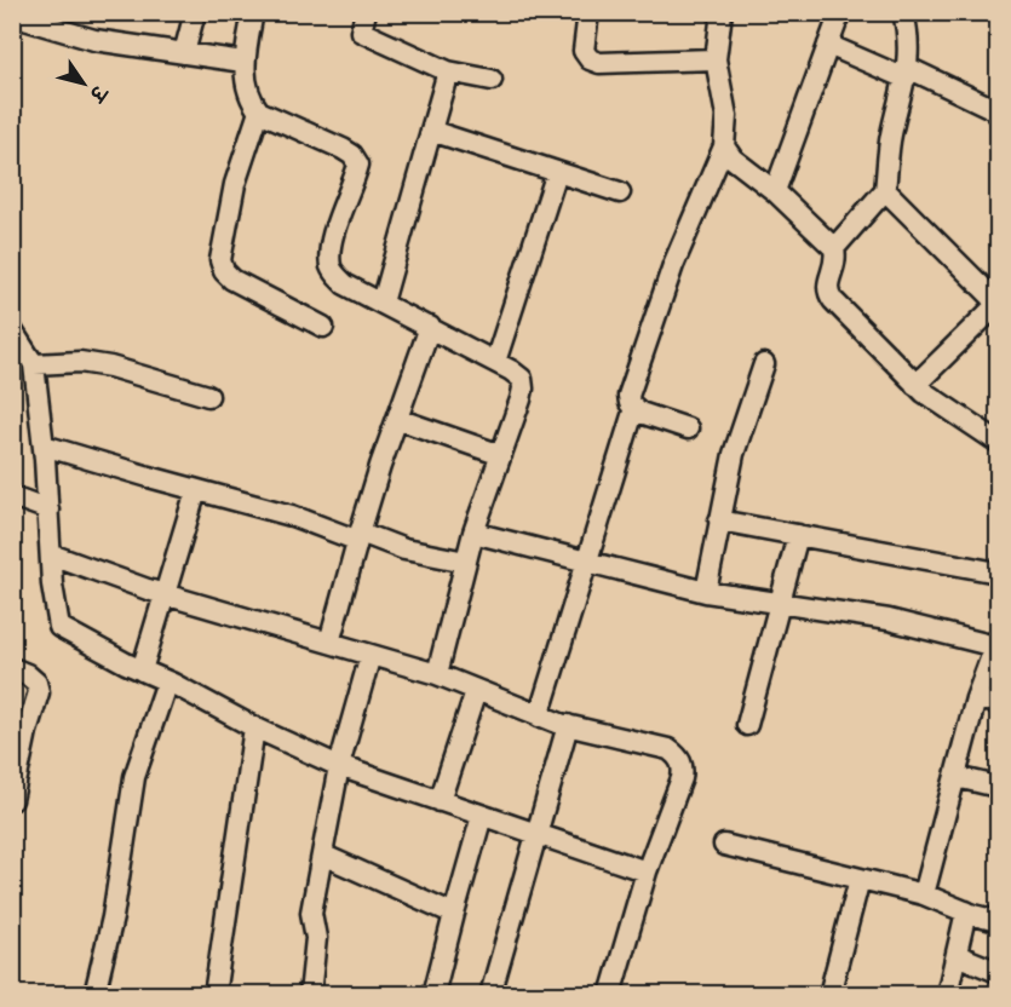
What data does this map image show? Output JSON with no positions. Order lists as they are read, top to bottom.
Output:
{
  "north": "bottom right"
}
